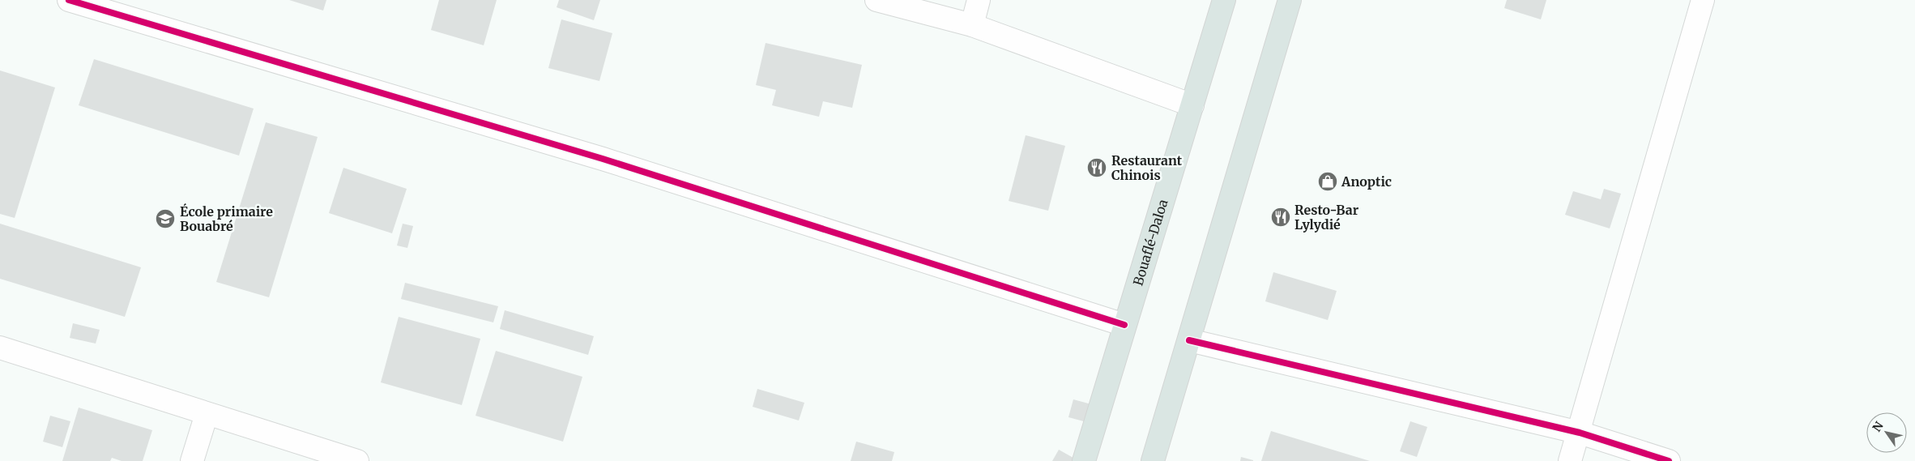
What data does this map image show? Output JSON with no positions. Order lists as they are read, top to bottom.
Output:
{
  "streets": {
    "highway": ["Bouaflé-Daloa"]
  },
  "places": {
    "restaurant": ["Restaurant Chinois", "Resto-Bar Lylydié"],
    "shop": ["Anoptic"],
    "school or university": ["École primaire Bouabré"]
  },
  "north": "top left"
}
